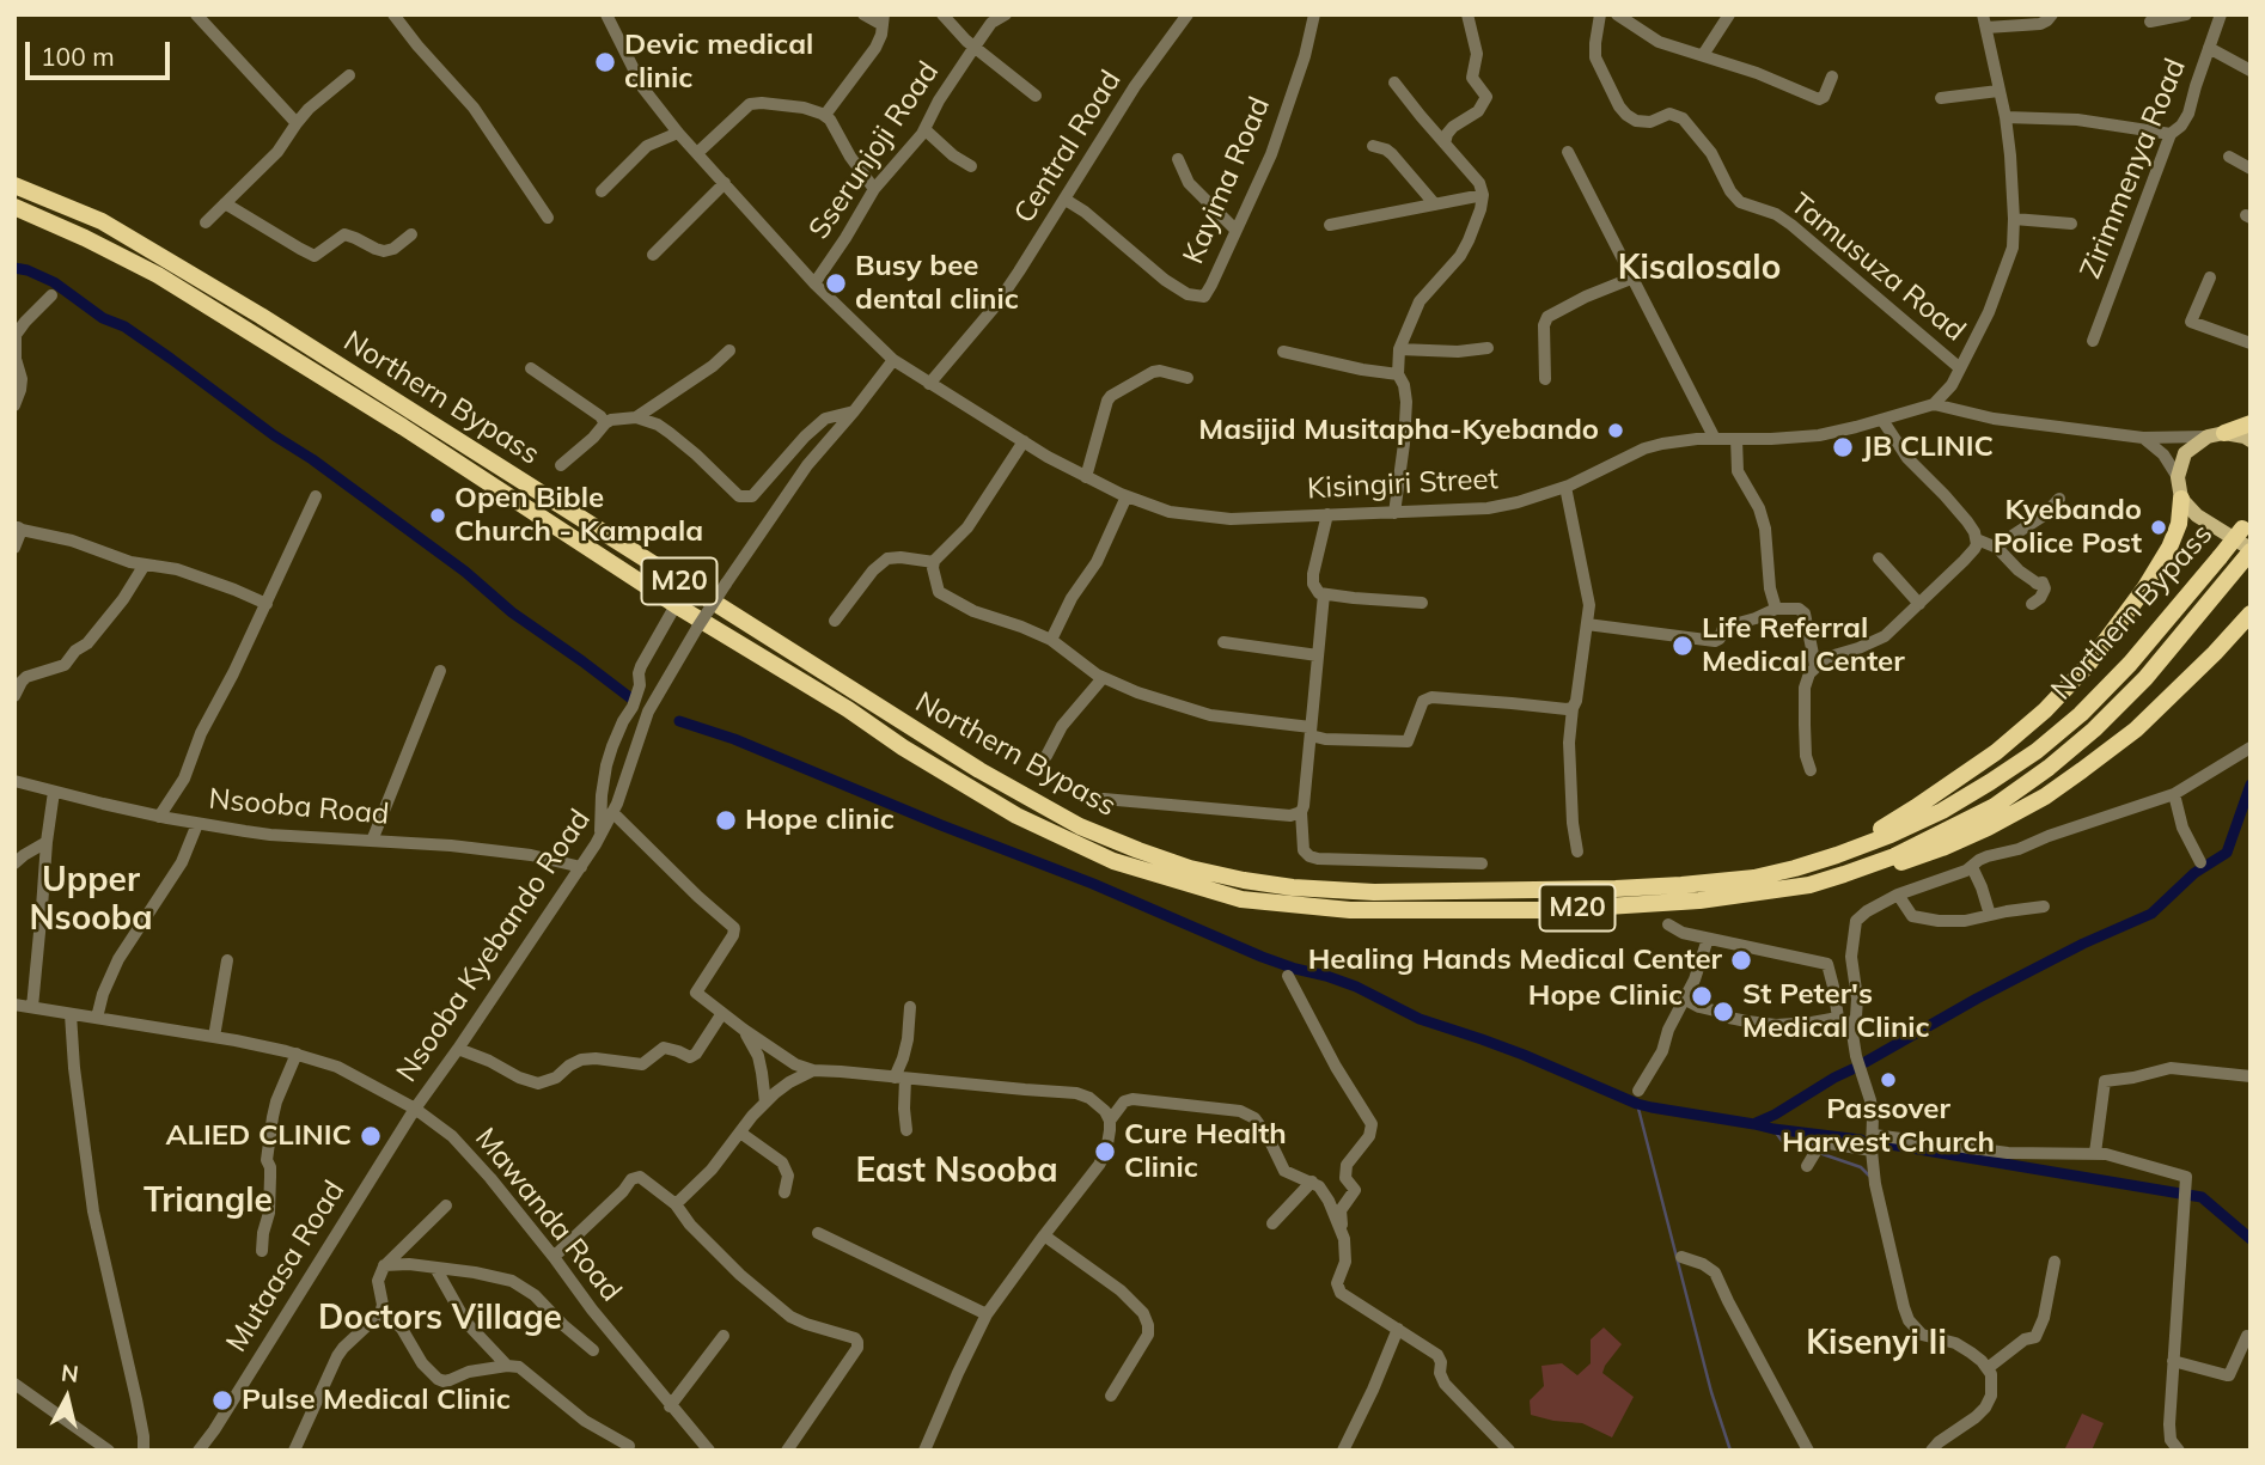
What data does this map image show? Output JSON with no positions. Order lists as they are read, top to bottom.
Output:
{
  "streets": {
    "highway": ["Northern Bypass", "M20"],
    "street": [
      "Central Road",
      "Sserunjoji Road",
      "Zirimmenya Road",
      "Kayima Road",
      "Tamusuza Road",
      "Kisingiri Street",
      "Nsooba Road",
      "Nsooba Kyebando Road",
      "Mawanda Road",
      "Mutaasa Road"
    ]
  },
  "crossings": [
    ["Central Road", "Kayima Road"],
    ["Central Road", "Kisingiri Street"],
    ["Sserunjoji Road", "Kisingiri Street"],
    ["Nsooba Road", "Nsooba Kyebando Road"],
    ["Nsooba Kyebando Road", "Mawanda Road"],
    ["Nsooba Kyebando Road", "Mutaasa Road"],
    ["Mawanda Road", "Mutaasa Road"]
  ],
  "districts": [
    "Kisalosalo",
    "Upper Nsooba",
    "East Nsooba",
    "Triangle",
    "Doctors Village",
    "Kisenyi Ii"
  ],
  "places": [
    "Devic medical clinic",
    "Busy bee dental clinic",
    "Masijid Musitapha-Kyebando",
    "JB CLINIC",
    "Open Bible Church - Kampala",
    "Kyebando Police Post",
    "Life Referral Medical Center",
    "Hope clinic",
    "Healing Hands Medical Center",
    "Hope Clinic",
    "St Peter's Medical Clinic",
    "Passover Harvest Church",
    "ALIED CLINIC",
    "Cure Health Clinic",
    "Pulse Medical Clinic"
  ],
  "scale_bar": "100 m",
  "north": "top"
}
